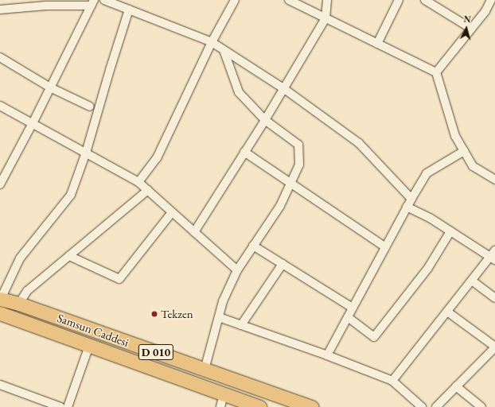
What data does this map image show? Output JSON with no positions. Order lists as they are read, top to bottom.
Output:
{
  "streets": {
    "highway": ["Samsun Caddesi", "D 010"]
  },
  "places": ["Tekzen"],
  "north": "top"
}
